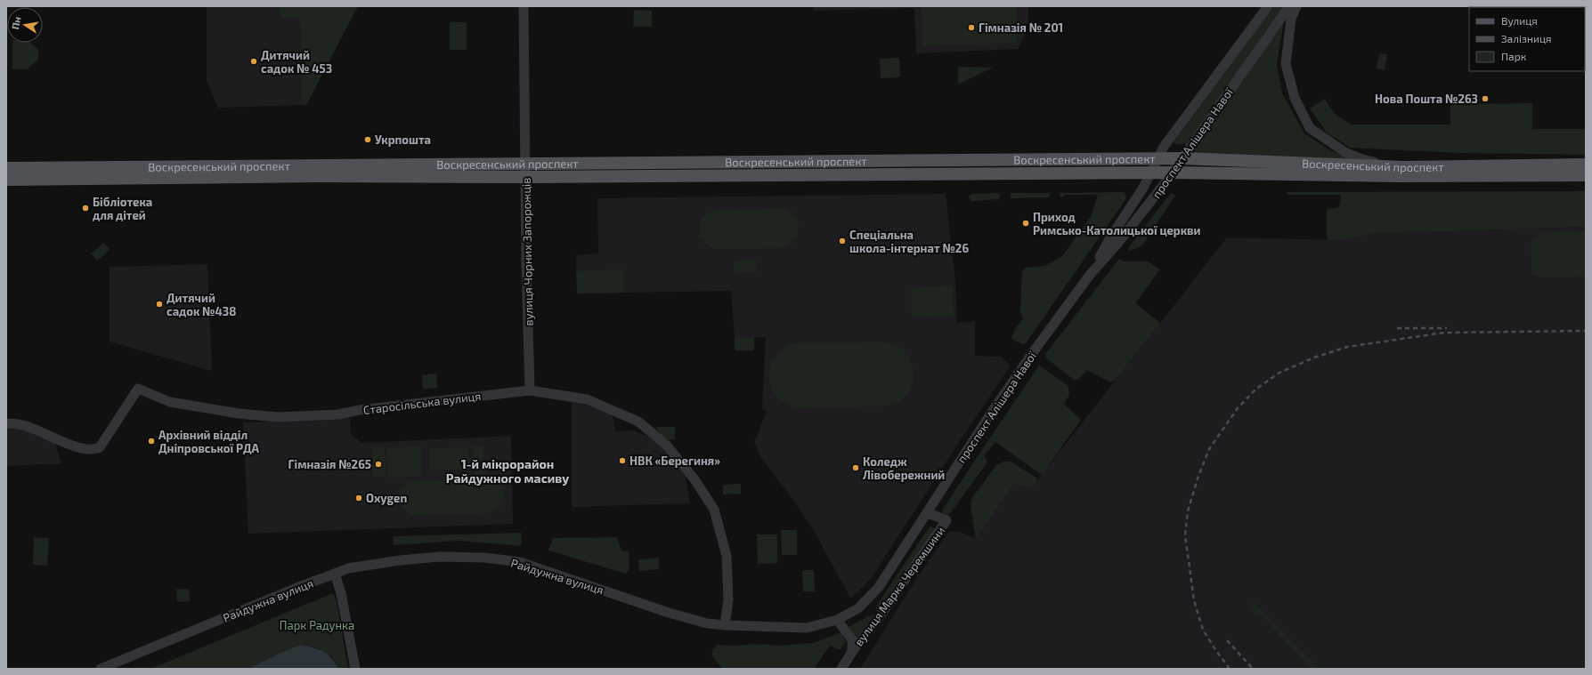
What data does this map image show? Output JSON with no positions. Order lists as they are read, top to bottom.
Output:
{
  "streets": {
    "main road": ["Воскресенський проспект"],
    "street": [
      "проспект Алішера Навої",
      "вулиця Чорних Запорожців",
      "Старосільська вулиця",
      "Райдужна вулиця",
      "вулиця Марка Черемшини"
    ]
  },
  "crossings": [
    ["проспект Алішера Навої", "Воскресенський проспект"],
    ["проспект Алішера Навої", "Райдужна вулиця"],
    ["проспект Алішера Навої", "вулиця Марка Черемшини"],
    ["Воскресенський проспект", "вулиця Чорних Запорожців"],
    ["вулиця Чорних Запорожців", "Старосільська вулиця"],
    ["Старосільська вулиця", "Райдужна вулиця"],
    ["Райдужна вулиця", "вулиця Марка Черемшини"]
  ],
  "districts": ["1-й мікрорайон Райдужного масиву"],
  "parks": ["Парк Радунка"],
  "places": [
    "Гімназія № 201",
    "Дитячий садок № 453",
    "Нова Пошта №263",
    "Укрпошта",
    "Бібліотека для дітей",
    "Приход Римсько-Католицької церкви",
    "Спеціальна школа-інтернат №26",
    "Дитячий садок №438",
    "Архівний відділ Дніпровської РДА",
    "НВК «Берегиня»",
    "Гімназія №265",
    "Коледж Лівобережний",
    "Oxygen"
  ],
  "legend": ["Вулиця", "Залізниця", "Парк"],
  "north": "left"
}
